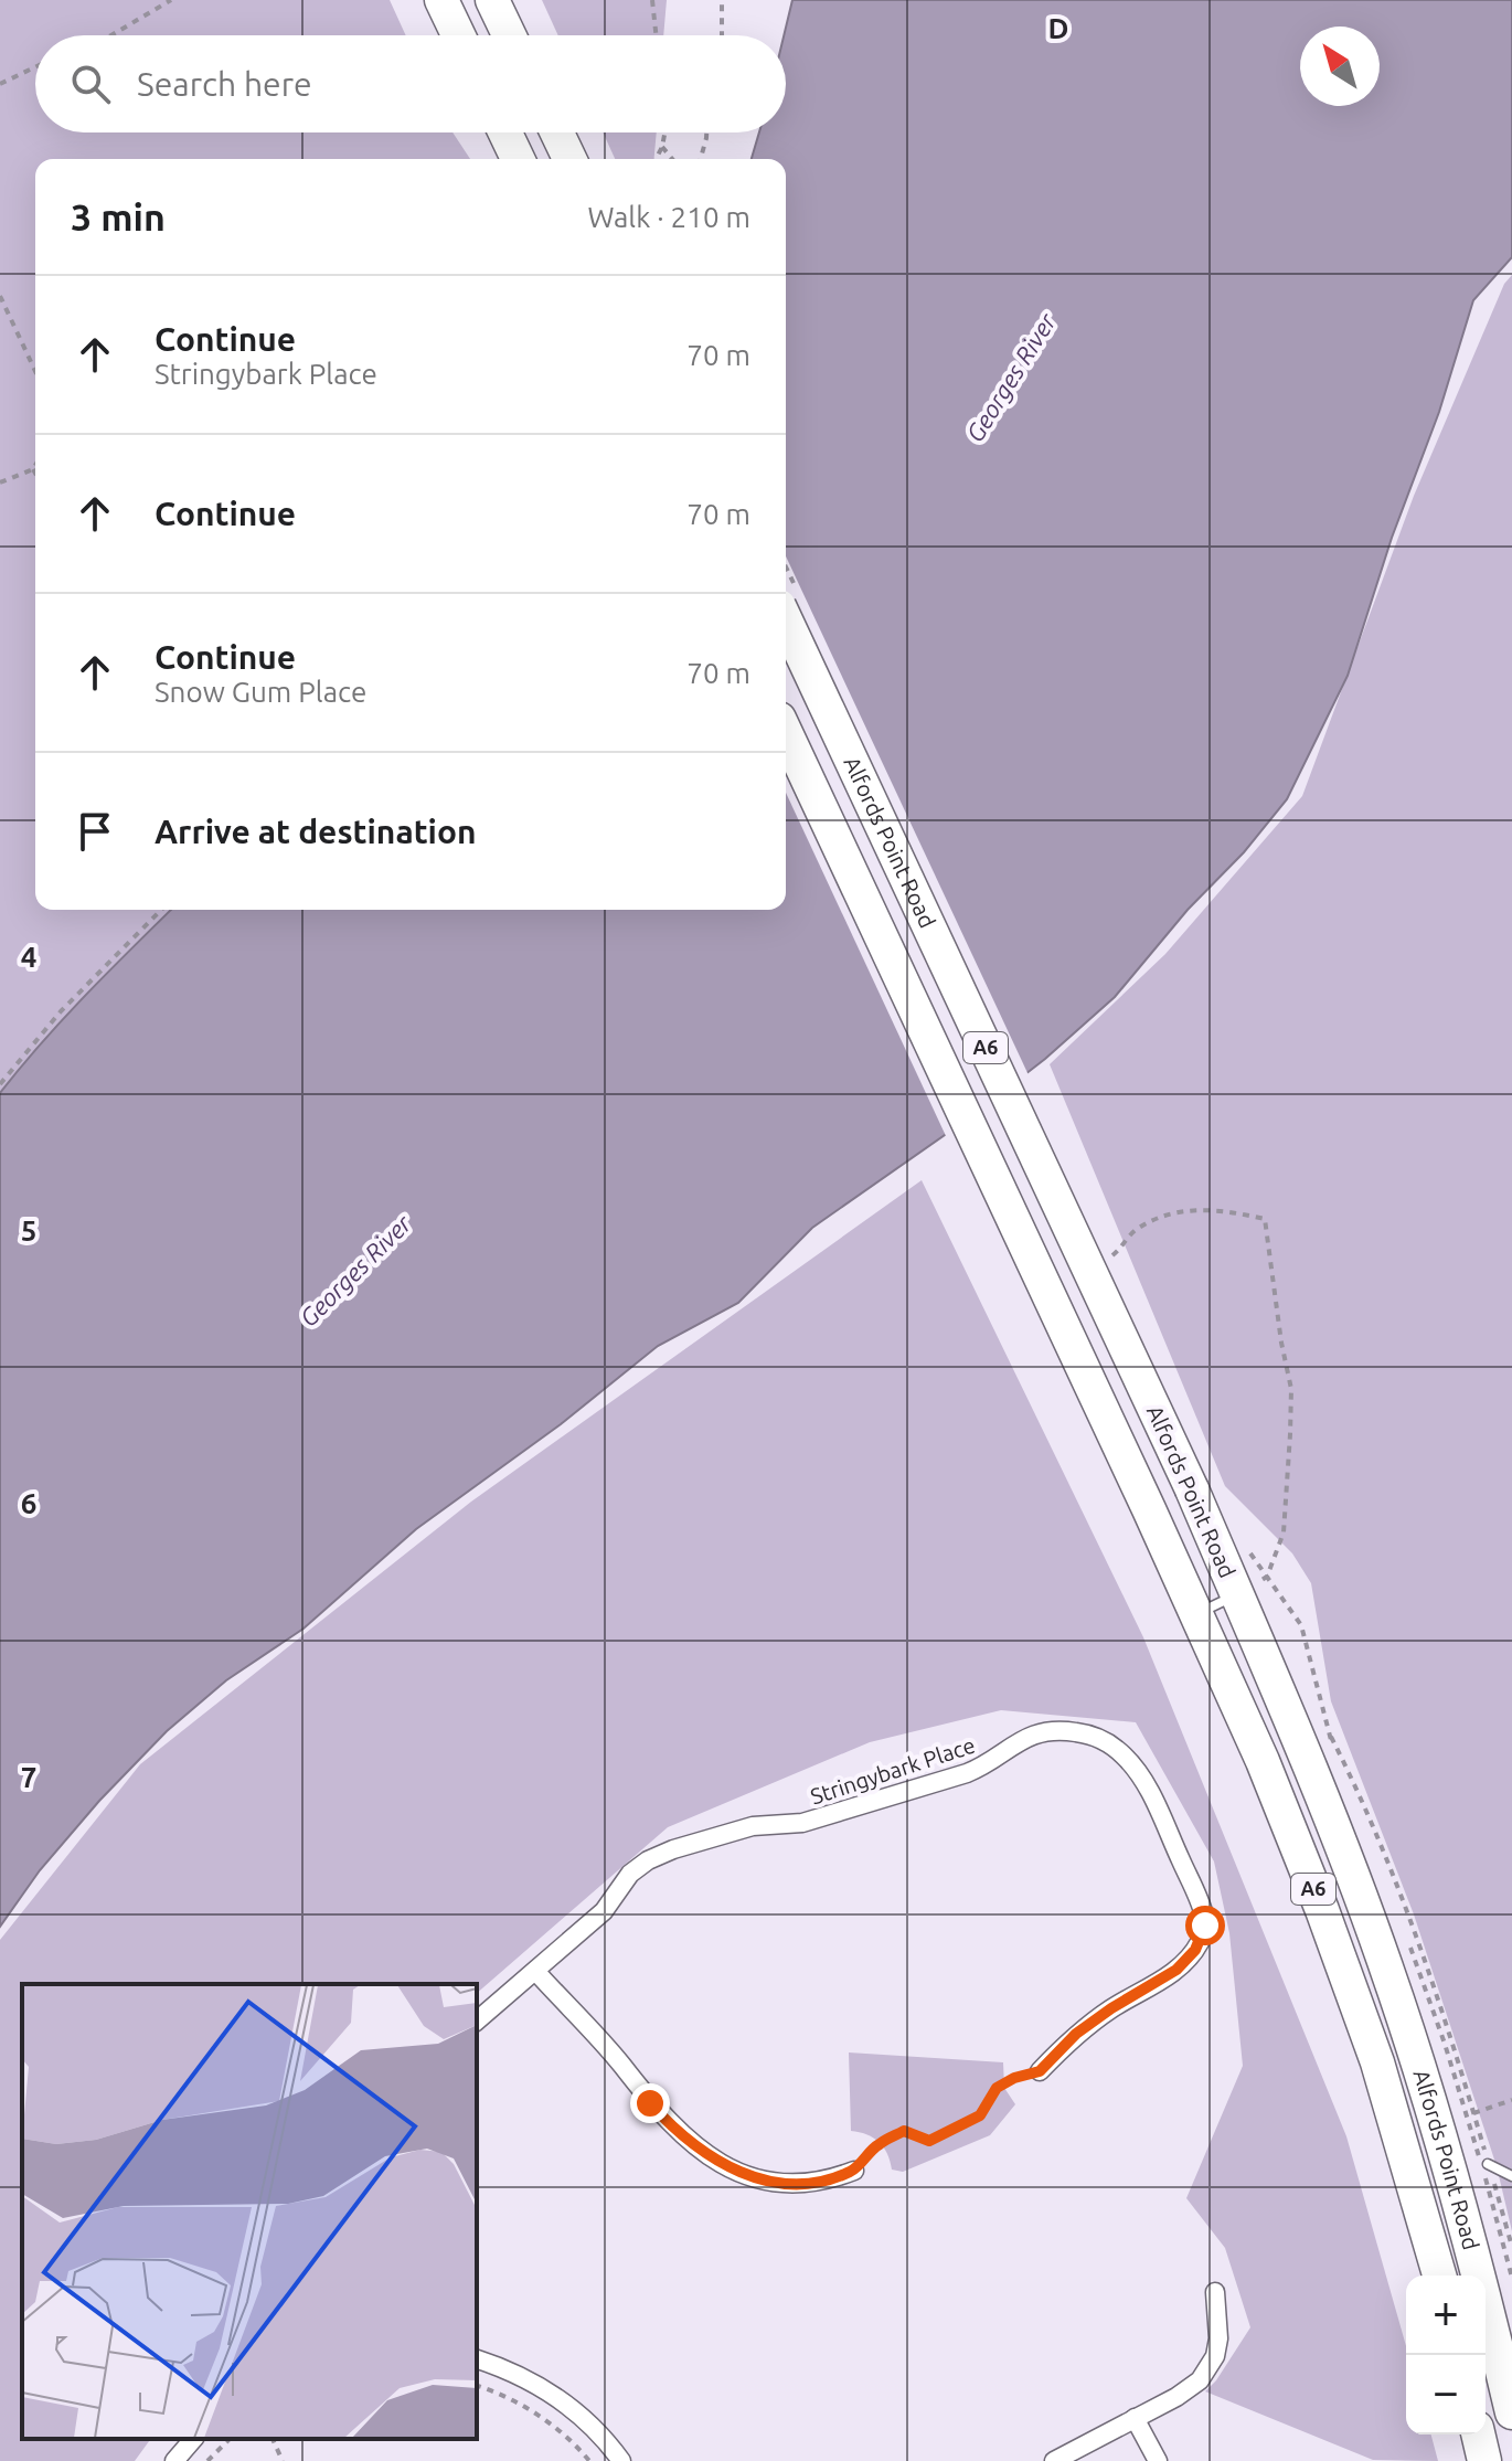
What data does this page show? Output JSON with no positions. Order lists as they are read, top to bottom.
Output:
{
  "streets": {
    "highway": ["Alfords Point Road", "A6"],
    "street": ["Stringybark Place"]
  },
  "water": ["Georges River"],
  "north": "top left",
  "page": {
    "search": "Search here",
    "heading": ["3 min", "Walk · 210 m"],
    "list": [
      ["Continue", "Stringybark Place", "70 m"],
      ["Continue", "70 m"],
      ["Continue", "Snow Gum Place", "70 m"],
      "Arrive at destination"
    ],
    "map_buttons": ["+", "−"]
  },
  "grid": {
    "columns": ["D"],
    "rows": [
      "4",
      "5",
      "6",
      "7"
    ]
  }
}
